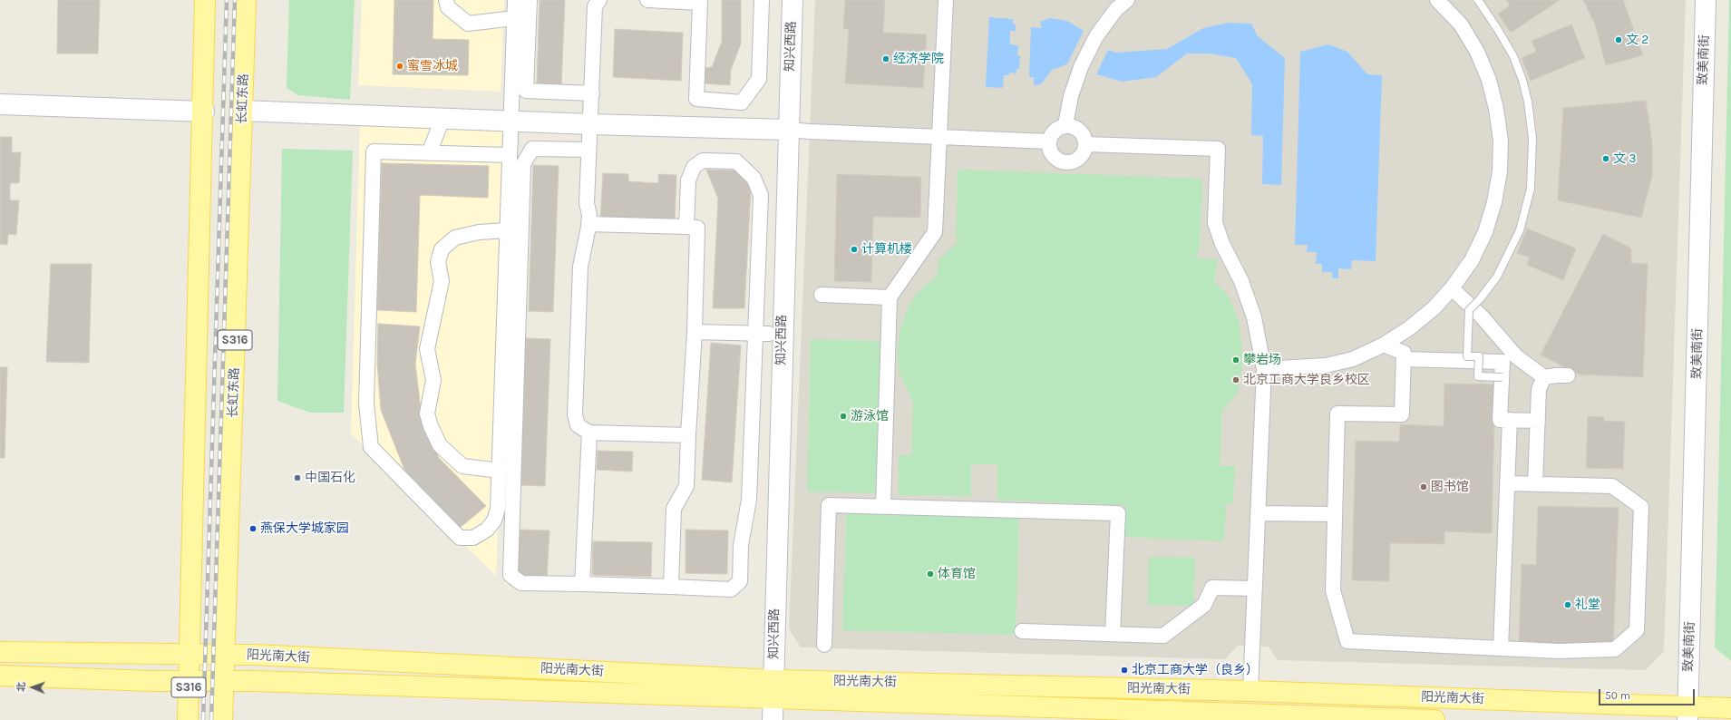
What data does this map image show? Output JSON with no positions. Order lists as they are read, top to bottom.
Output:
{
  "streets": {
    "main road": ["长虹东路", "S316", "阳光南大街"],
    "street": ["知兴西路", "致美南街"]
  },
  "crossings": [
    ["知兴西路", "阳光南大街"],
    ["致美南街", "阳光南大街"],
    ["长虹东路", "阳光南大街"],
    ["S316", "阳光南大街"]
  ],
  "places": [
    "文 2",
    "经济学院",
    "蜜雪冰城",
    "文 3",
    "计算机楼",
    "攀岩场",
    "北京工商大学良乡校区",
    "游泳馆",
    "中国石化",
    "图书馆",
    "燕保大学城家园",
    "体育馆",
    "礼堂",
    "北京工商大学（良乡）"
  ],
  "scale_bar": "50 m",
  "north": "left"
}
